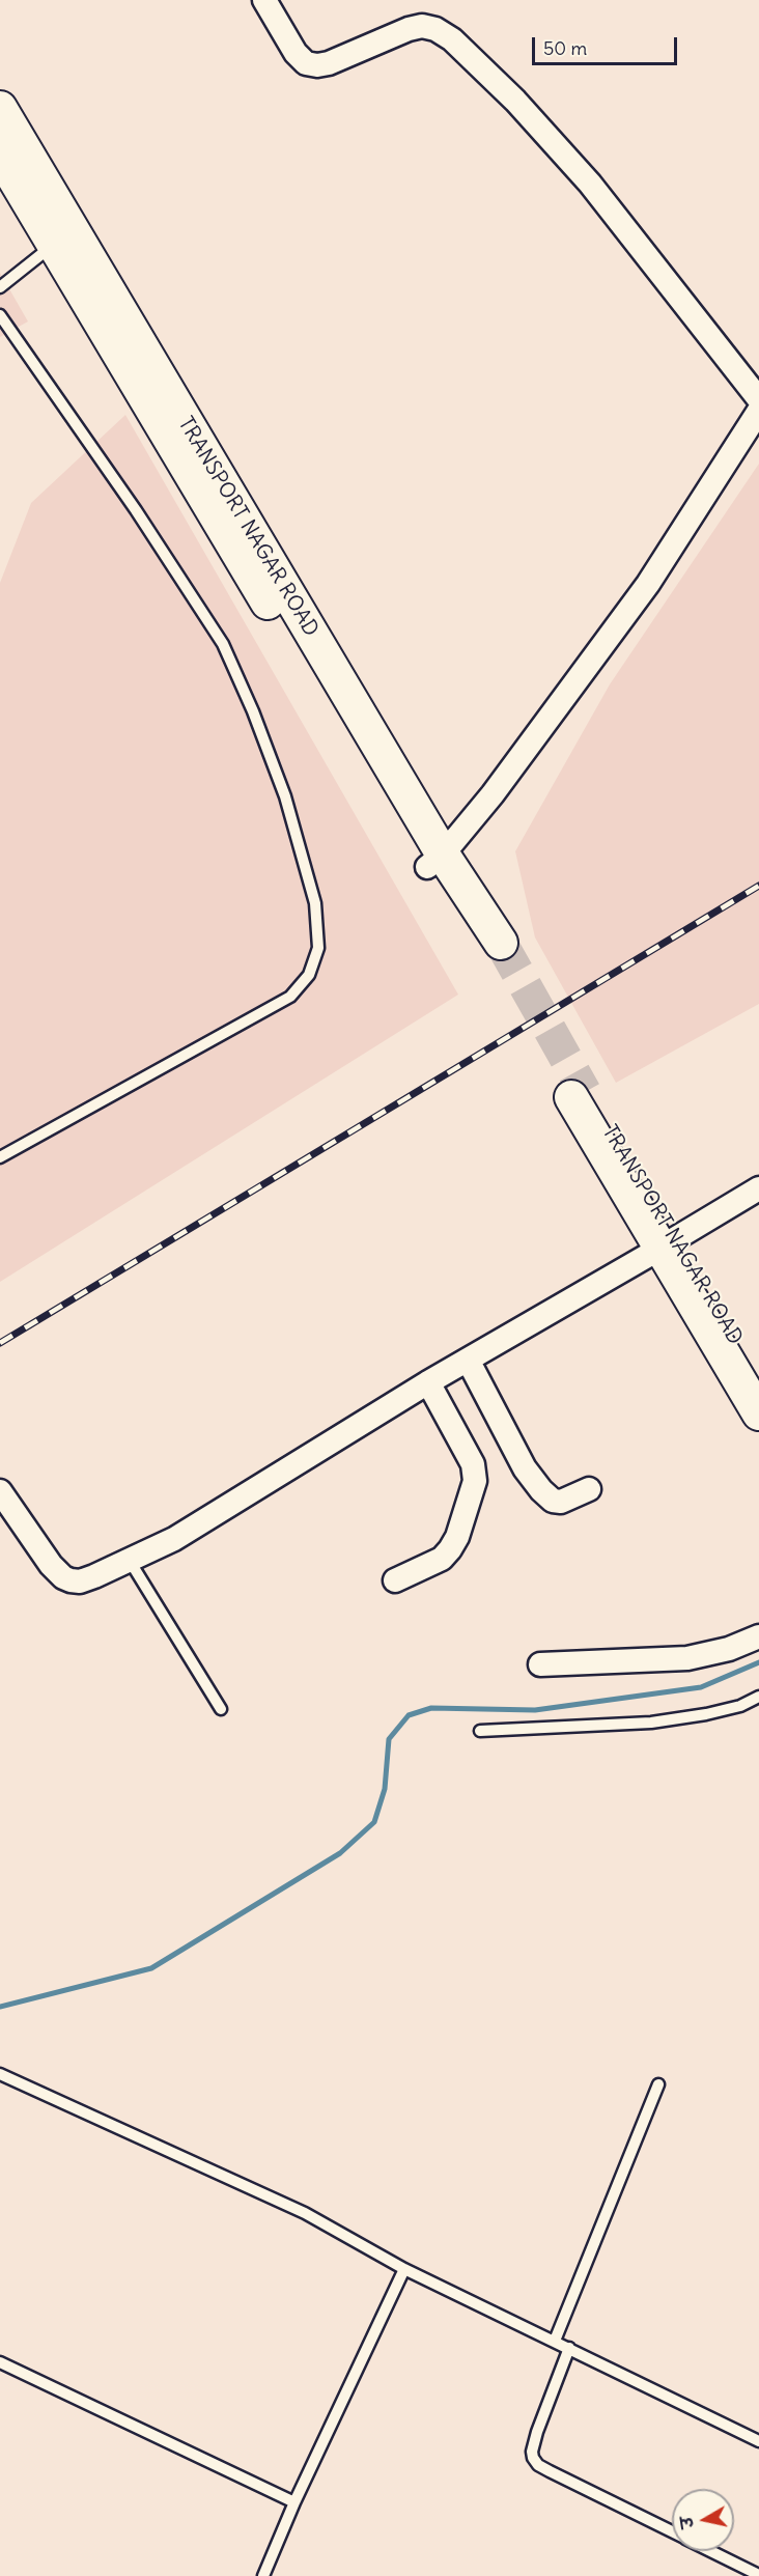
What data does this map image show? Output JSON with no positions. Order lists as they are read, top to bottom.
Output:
{
  "streets": {
    "main road": ["TRANSPORT NAGAR ROAD"]
  },
  "scale_bar": "50 m",
  "north": "left"
}
